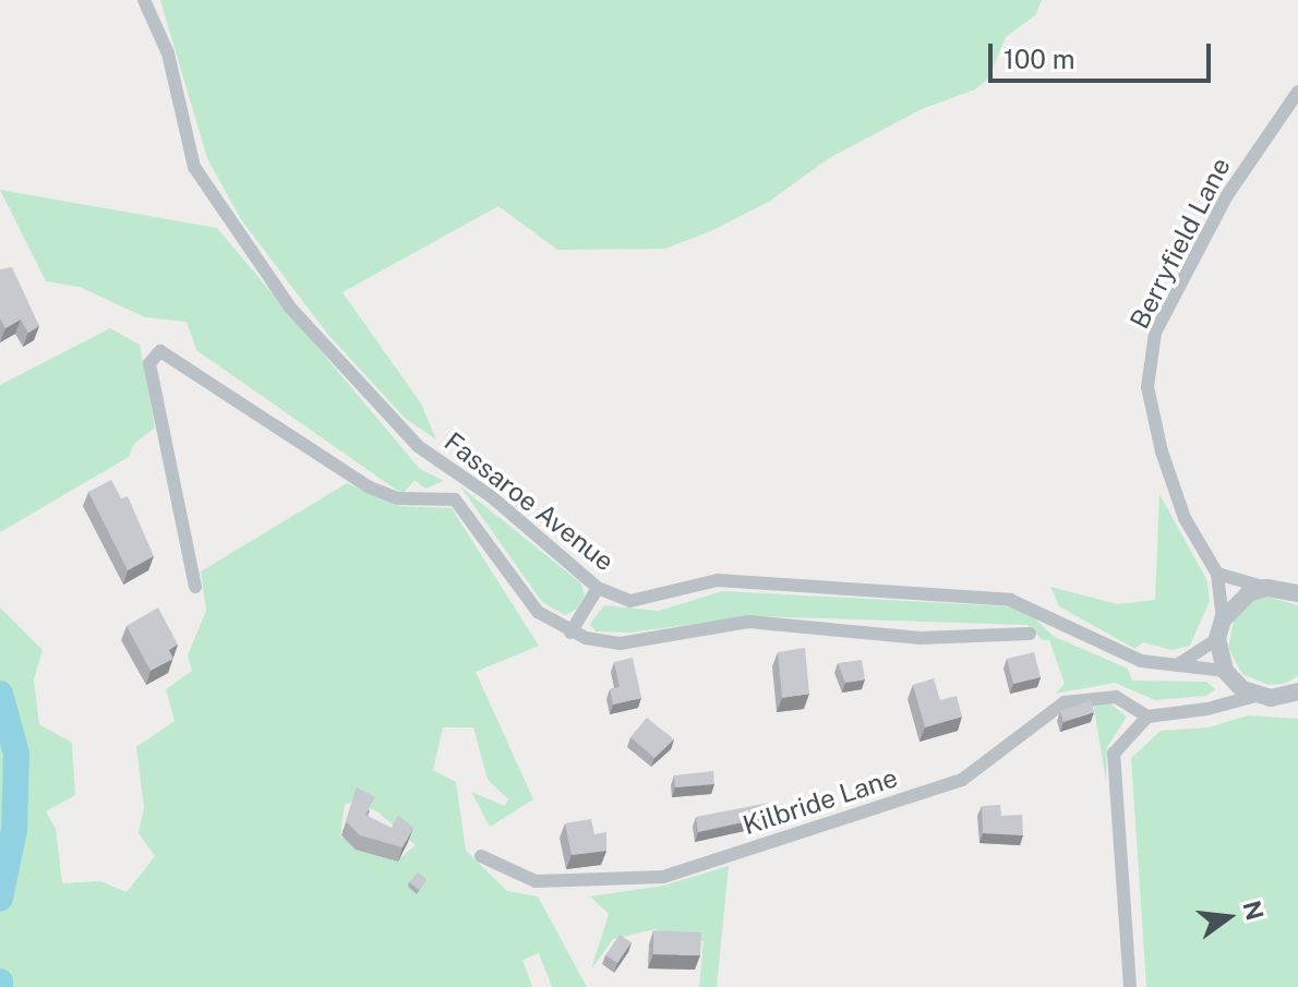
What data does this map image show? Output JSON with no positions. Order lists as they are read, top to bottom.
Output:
{
  "streets": {
    "street": ["Berryfield Lane", "Fassaroe Avenue", "Kilbride Lane"]
  },
  "scale_bar": "100 m",
  "north": "right"
}
